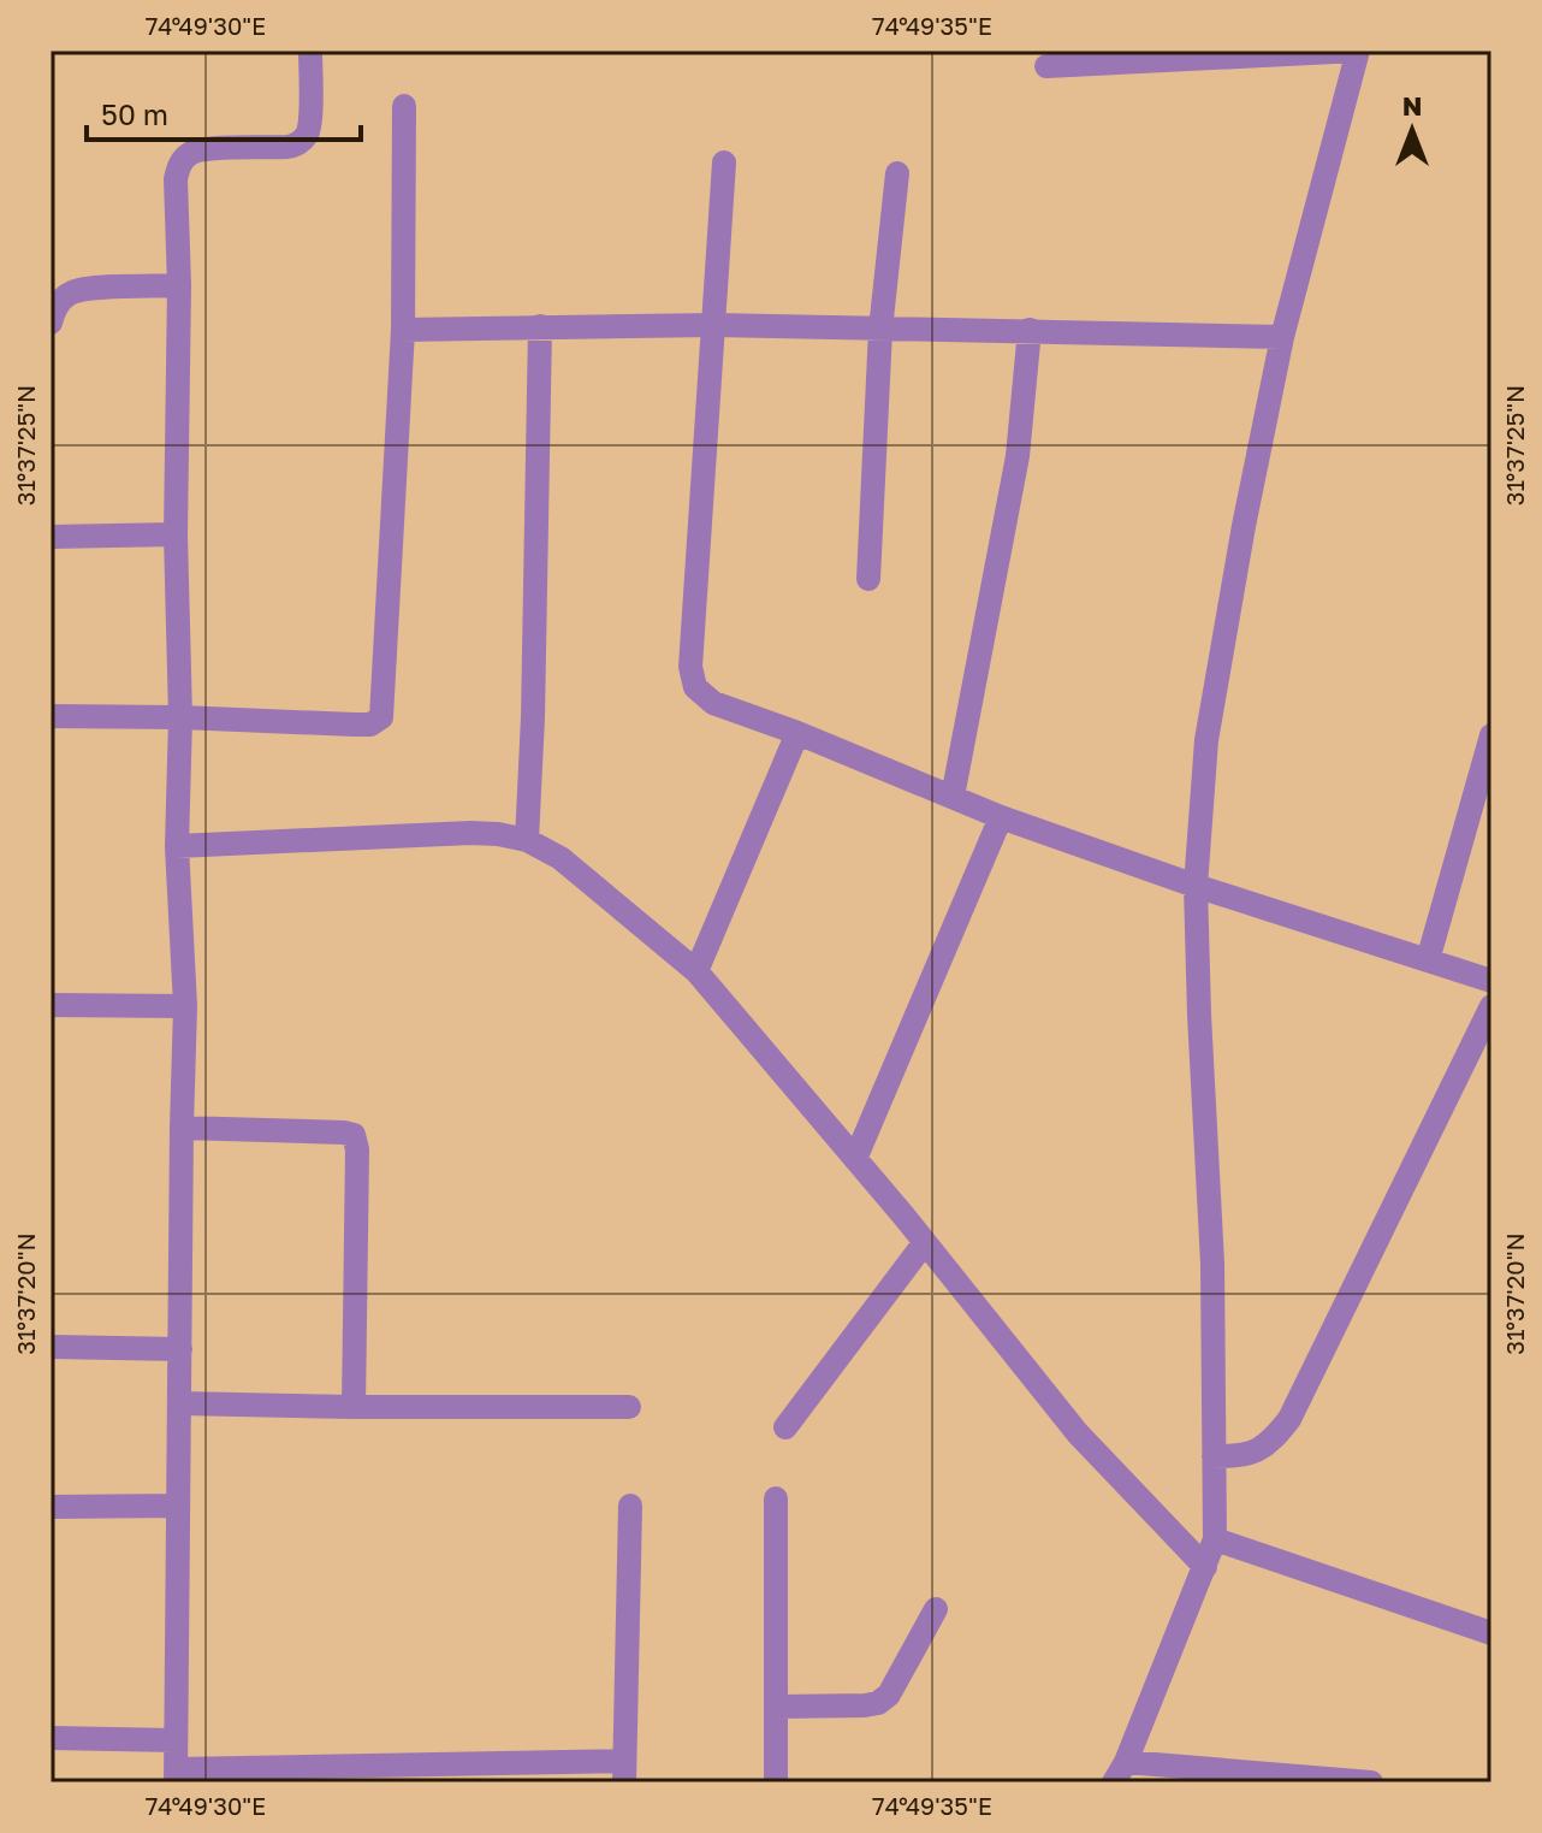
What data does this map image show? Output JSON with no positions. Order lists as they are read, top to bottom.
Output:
{
  "scale_bar": "50 m",
  "north": "top",
  "coordinates": [
    "74°49'30\"E",
    "74°49'35\"E",
    "31°37'25\"N",
    "31°37'20\"N"
  ]
}
